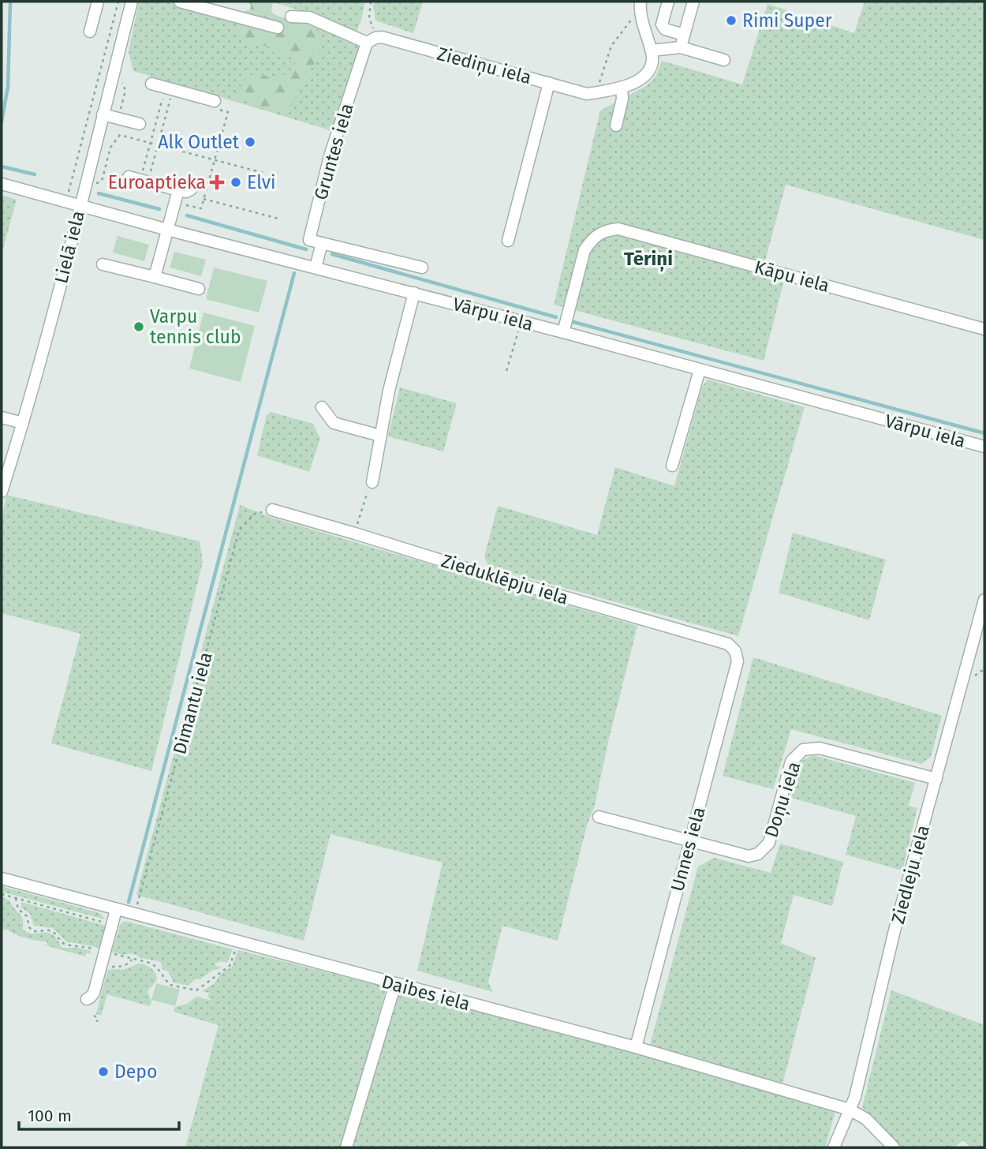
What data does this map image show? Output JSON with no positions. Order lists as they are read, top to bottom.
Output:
{
  "streets": {
    "street": [
      "Ziediņu iela",
      "Gruntes iela",
      "Lielā iela",
      "Kāpu iela",
      "Vārpu iela",
      "Zieduklēpju iela",
      "Doņu iela",
      "Unnes iela",
      "Ziedleju iela",
      "Daibes iela"
    ],
    "path": ["Dimantu iela"]
  },
  "crossings": [
    ["Ziediņu iela", "Gruntes iela"],
    ["Lielā iela", "Vārpu iela"],
    ["Kāpu iela", "Vārpu iela"],
    ["Zieduklēpju iela", "Dimantu iela"],
    ["Zieduklēpju iela", "Unnes iela"],
    ["Dimantu iela", "Daibes iela"],
    ["Doņu iela", "Unnes iela"],
    ["Doņu iela", "Ziedleju iela"],
    ["Unnes iela", "Daibes iela"],
    ["Ziedleju iela", "Daibes iela"]
  ],
  "districts": ["Tēriņi"],
  "places": {
    "other": [
      "Rimi Super",
      "Alk Outlet",
      "Elvi",
      "Varpu tennis club",
      "Depo"
    ],
    "health": ["Euroaptieka"]
  },
  "scale_bar": "100 m"
}
